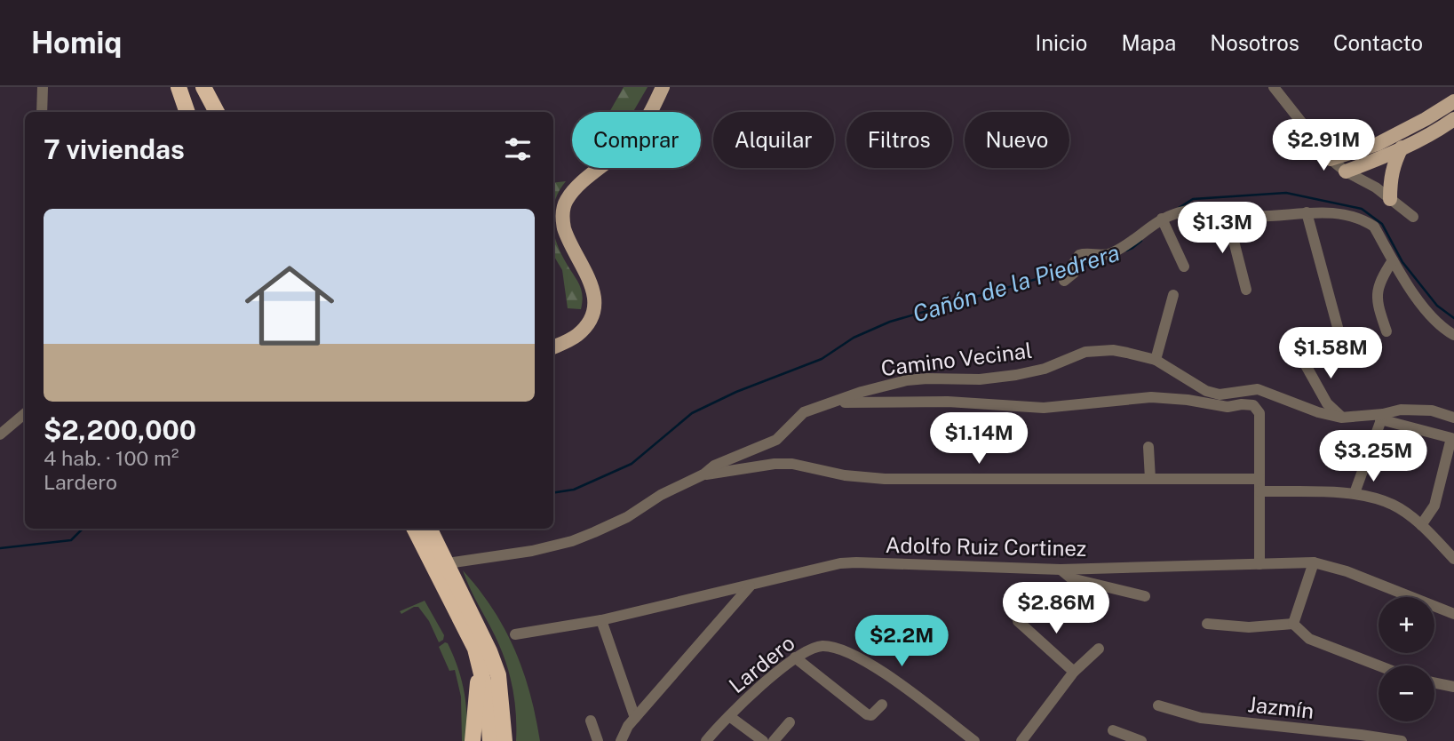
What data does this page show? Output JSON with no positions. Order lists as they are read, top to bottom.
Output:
{
  "streets": {
    "street": [
      "Camino Vecinal",
      "Adolfo Ruiz Cortinez",
      "Lardero",
      "Jazmín"
    ]
  },
  "water": ["Cañón de la Piedrera"],
  "page": {
    "header": "Homiq",
    "nav": [
      "Inicio",
      "Mapa",
      "Nosotros",
      "Contacto"
    ],
    "chip": [
      "Comprar",
      "Alquilar",
      "Filtros",
      "Nuevo"
    ],
    "heading": "7 viviendas",
    "price": [
      "$2.91M",
      "$1.3M",
      "$1.58M",
      "$1.14M",
      "$3.25M",
      "$2.86M",
      "$2.2M"
    ],
    "list": [
      {
        "name": "$2,200,000",
        "note": "4 hab. · 100 m² · Lardero"
      }
    ],
    "map_buttons": ["+", "−"]
  }
}
